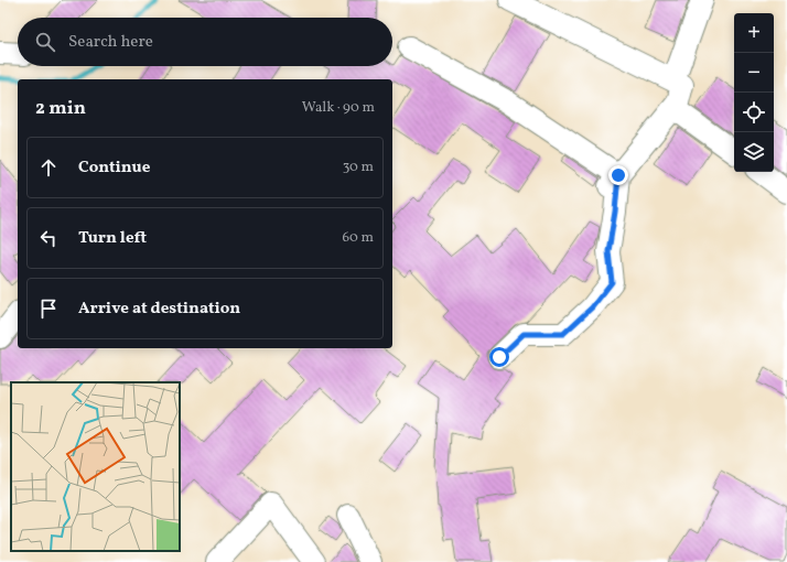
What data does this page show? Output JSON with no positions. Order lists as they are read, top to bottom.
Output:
{
  "page": {
    "map_buttons": ["+", "−"],
    "search": "Search here",
    "heading": ["2 min", "Walk · 90 m"],
    "list": [
      ["Continue", "30 m"],
      ["Turn left", "60 m"],
      "Arrive at destination"
    ]
  }
}
